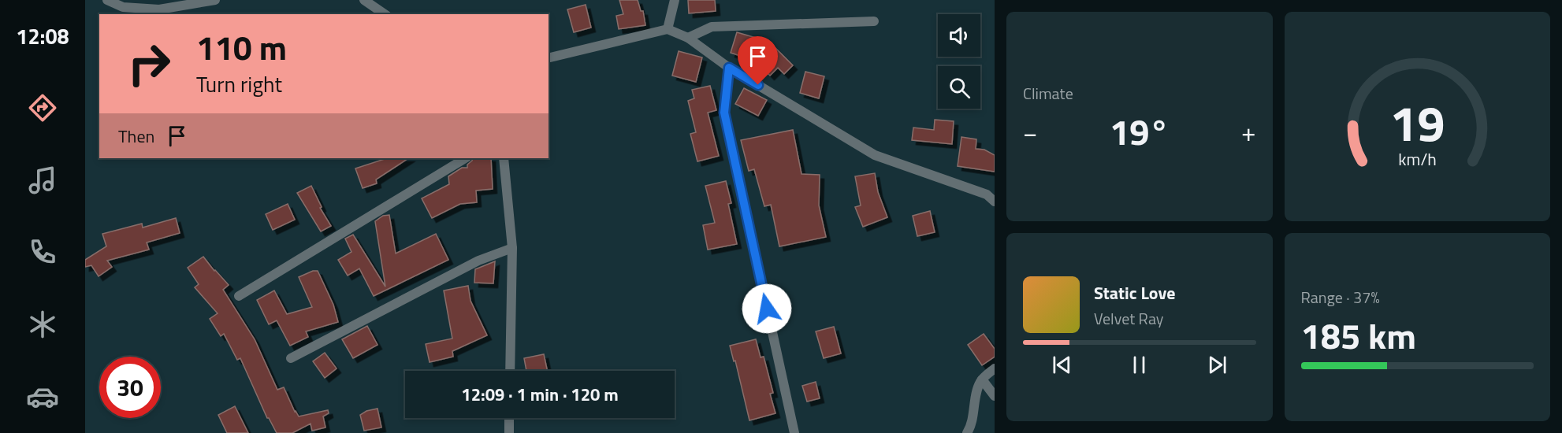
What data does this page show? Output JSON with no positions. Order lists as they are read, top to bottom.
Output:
{
  "page": {
    "tabs": "12:08",
    "tile": [
      "Climate",
      ["Range · 37%", "185 km"]
    ],
    "turn": ["110 m", "Turn right"],
    "heat": ["−", "19°", "+"],
    "then": "Then",
    "song": ["Static Love", "Velvet Ray"],
    "limit": "30",
    "trip": "12:09 · 1 min · 120 m",
    "gauge": ["19", "km/h"]
  }
}
